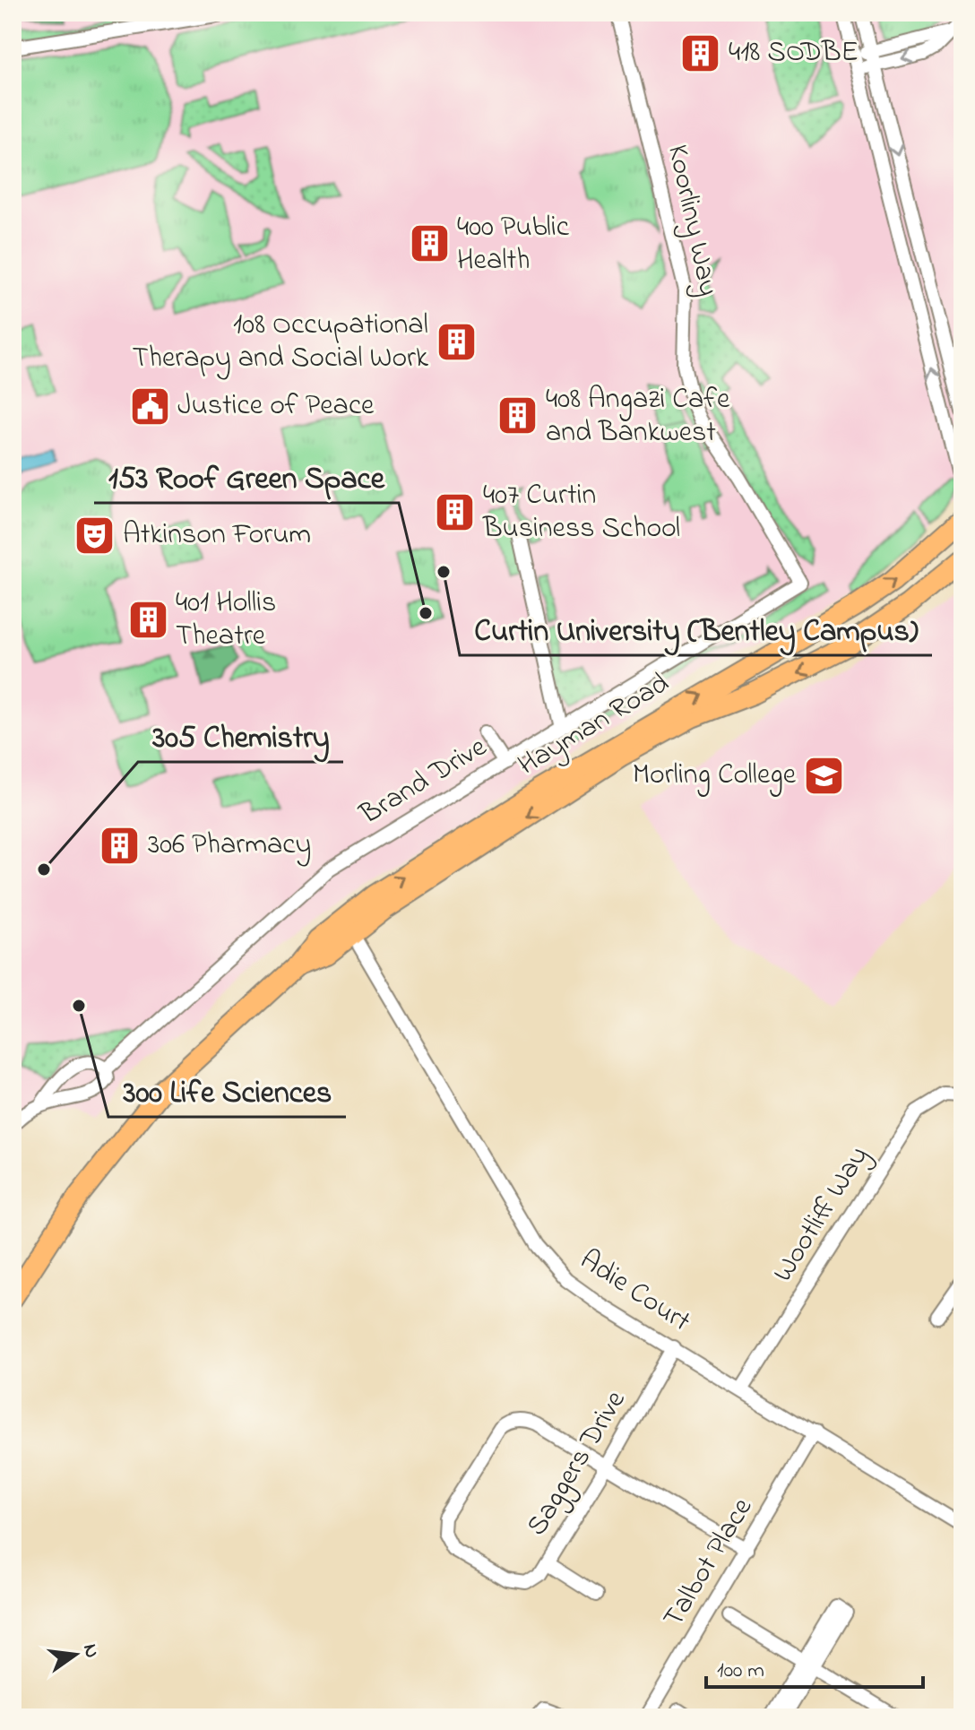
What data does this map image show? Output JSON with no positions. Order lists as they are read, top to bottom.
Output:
{
  "streets": {
    "main road": ["Hayman Road"],
    "street": [
      "Koorliny Way",
      "Brand Drive",
      "Wootliff Way",
      "Adie Court",
      "Saggers Drive",
      "Talbot Place"
    ]
  },
  "crossings": [
    ["Koorliny Way", "Brand Drive"],
    ["Hayman Road", "Adie Court"],
    ["Wootliff Way", "Adie Court"],
    ["Adie Court", "Saggers Drive"],
    ["Adie Court", "Talbot Place"]
  ],
  "places": {
    "building": [
      "418 SODBE",
      "400 Public Health",
      "108 Occupational Therapy and Social Work",
      "408 Angazi Cafe and Bankwest",
      "407 Curtin Business School",
      "401 Hollis Theatre",
      "306 Pharmacy"
    ],
    "public building": ["Justice of Peace"],
    "theatre": ["Atkinson Forum"],
    "other": [
      "Curtin University (Bentley Campus)",
      "153 Roof Green Space",
      "305 Chemistry",
      "300 Life Sciences"
    ],
    "school or university": ["Morling College"]
  },
  "scale_bar": "100 m",
  "north": "right"
}
